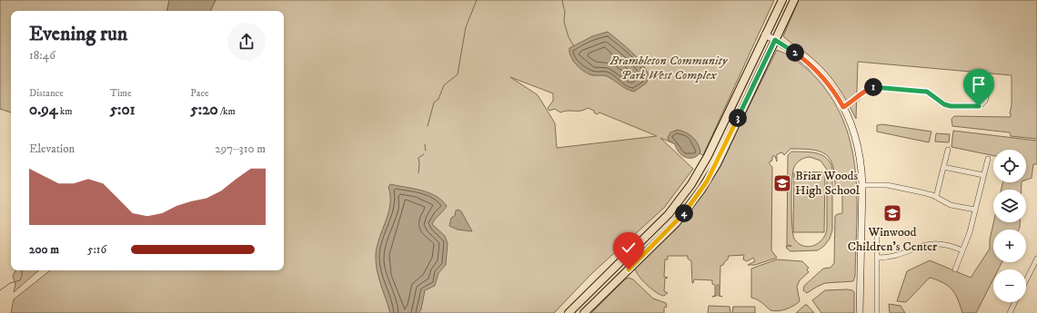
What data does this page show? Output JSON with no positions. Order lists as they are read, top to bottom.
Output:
{
  "parks": ["Brambleton Community Park West Complex"],
  "places": {
    "school or university": ["Briar Woods High School", "Winwood Children's Center"]
  },
  "page": {
    "heading": ["Evening run", "18:46"],
    "pins": [
      "2",
      "1",
      "3",
      "4"
    ],
    "stats": [
      ["Distance", "0.94 km"],
      ["Time", "5:01"],
      ["Pace", "5:20 /km"]
    ],
    "chart": ["Elevation", "297–310 m"],
    "map_buttons": ["+", "−"],
    "list": [
      {
        "name": "200 m",
        "note": "5:16"
      }
    ]
  }
}
